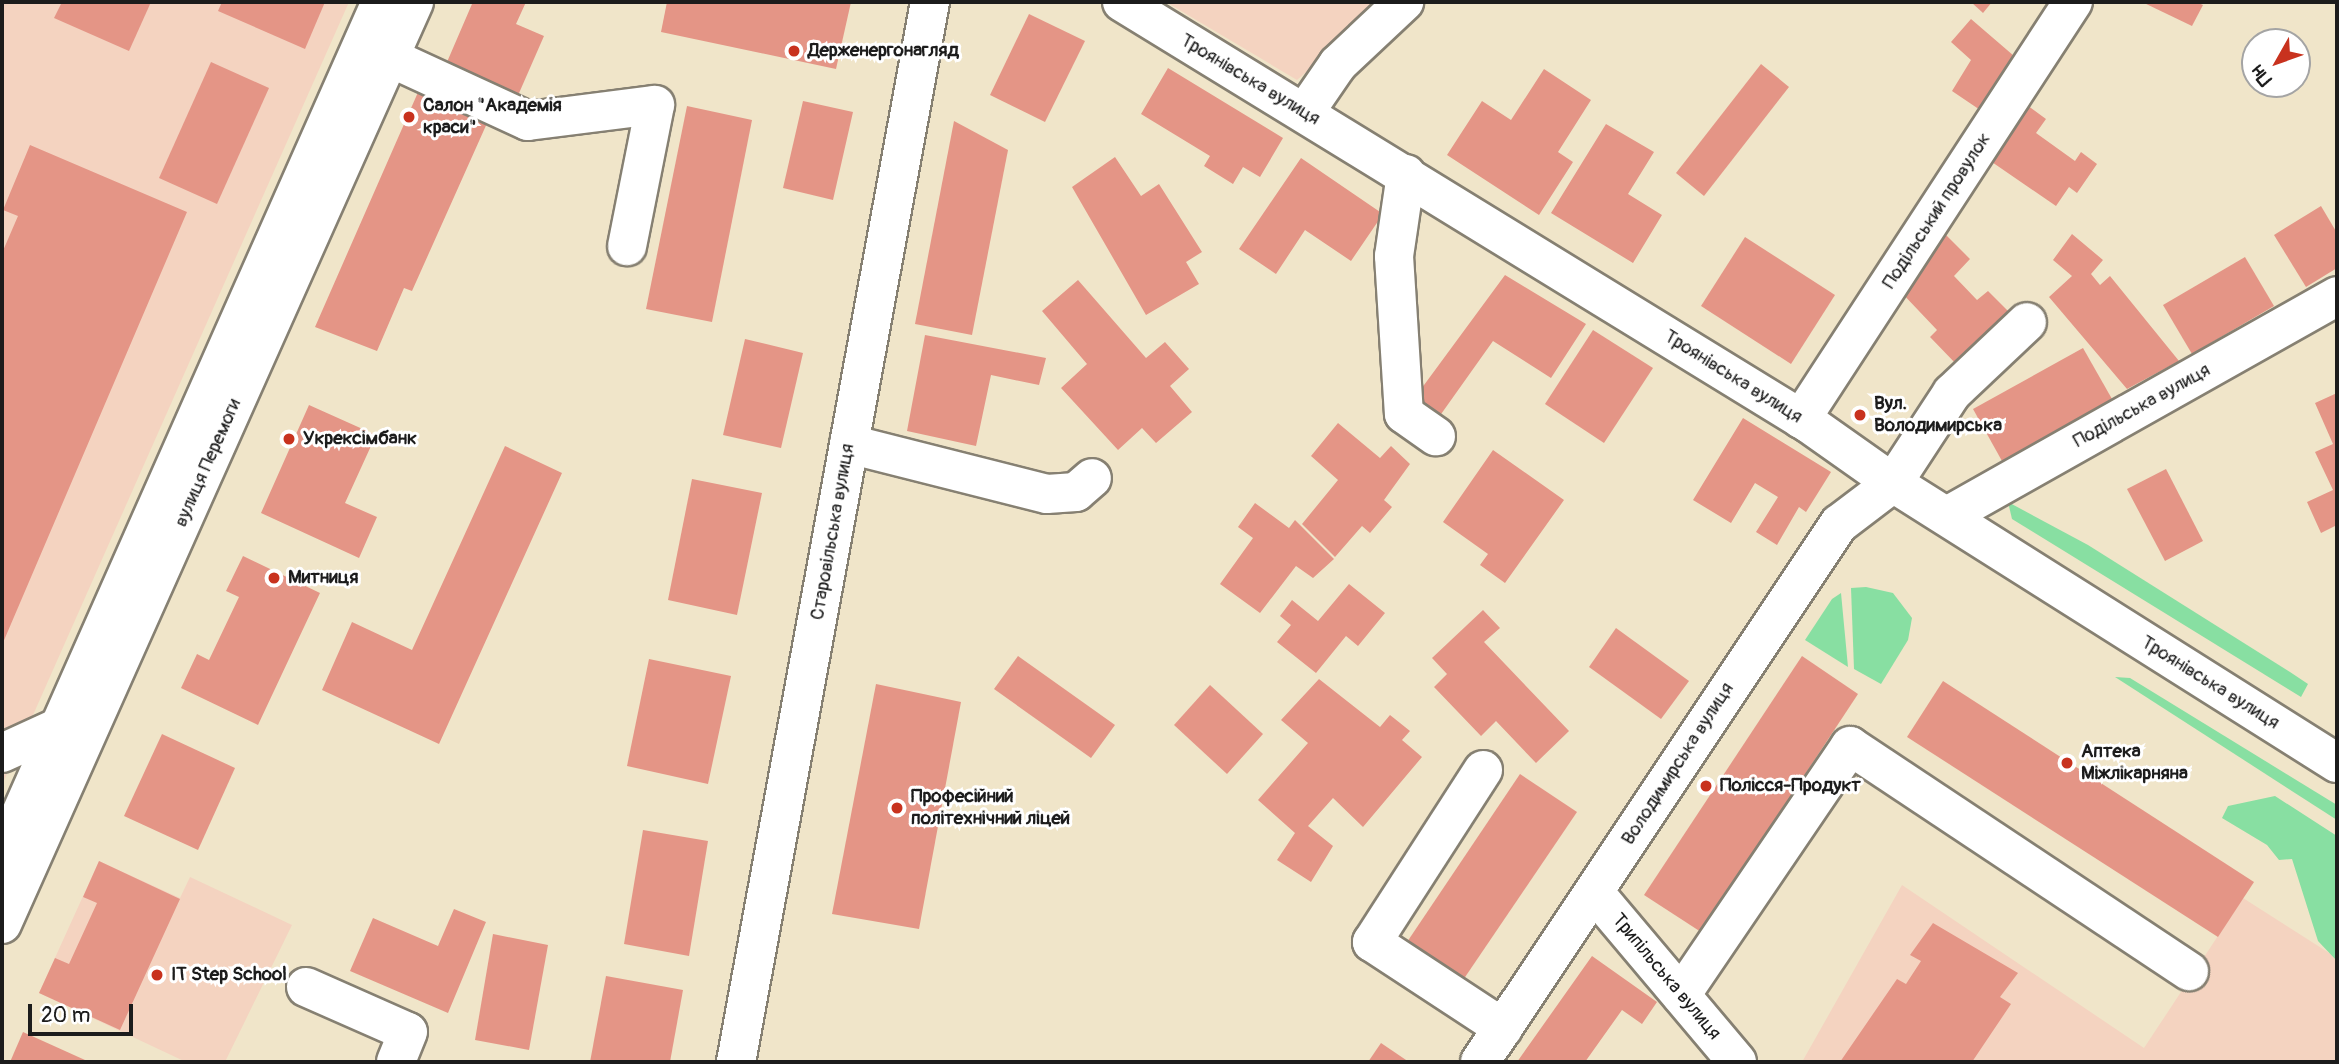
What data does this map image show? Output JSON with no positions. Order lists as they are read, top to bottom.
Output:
{
  "streets": {
    "street": [
      "Троянівська вулиця",
      "Подільський провулок",
      "Подільська вулиця",
      "вулиця Перемоги",
      "Старовільська вулиця",
      "Володимирська вулиця",
      "Трипільська вулиця"
    ]
  },
  "crossings": [
    ["Троянівська вулиця", "Подільський провулок"],
    ["Троянівська вулиця", "Подільська вулиця"],
    ["Троянівська вулиця", "Володимирська вулиця"],
    ["Володимирська вулиця", "Трипільська вулиця"]
  ],
  "places": [
    "Держенергонагляд",
    "Салон \"Академія краси\"",
    "Вул. Володимирська",
    "Укрексімбанк",
    "Митниця",
    "Аптека Міжлікарняна",
    "Полісся-Продукт",
    "Професійний політехнічний ліцей",
    "IT Step School"
  ],
  "scale_bar": "20 m",
  "north": "bottom left"
}
